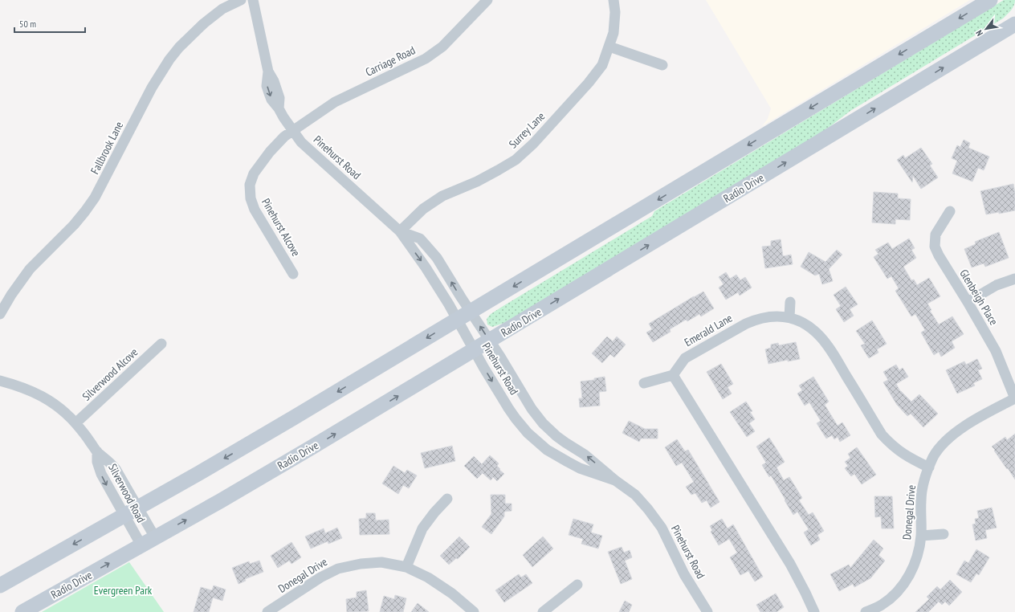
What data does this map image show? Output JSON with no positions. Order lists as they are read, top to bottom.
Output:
{
  "streets": {
    "main road": ["Radio Drive"],
    "street": [
      "Carriage Road",
      "Surrey Lane",
      "Fallbrook Lane",
      "Pinehurst Road",
      "Pinehurst Alcove",
      "Glenbeigh Place",
      "Emerald Lane",
      "Silverwood Alcove",
      "Silverwood Road",
      "Donegal Drive"
    ]
  },
  "crossings": [
    ["Carriage Road", "Pinehurst Road"],
    ["Carriage Road", "Pinehurst Alcove"],
    ["Surrey Lane", "Pinehurst Road"],
    ["Pinehurst Road", "Radio Drive"],
    ["Pinehurst Road", "Pinehurst Alcove"],
    ["Radio Drive", "Silverwood Road"],
    ["Glenbeigh Place", "Donegal Drive"],
    ["Emerald Lane", "Donegal Drive"],
    ["Silverwood Alcove", "Silverwood Road"]
  ],
  "parks": ["Evergreen Park"],
  "scale_bar": "50 m",
  "north": "bottom left"
}
